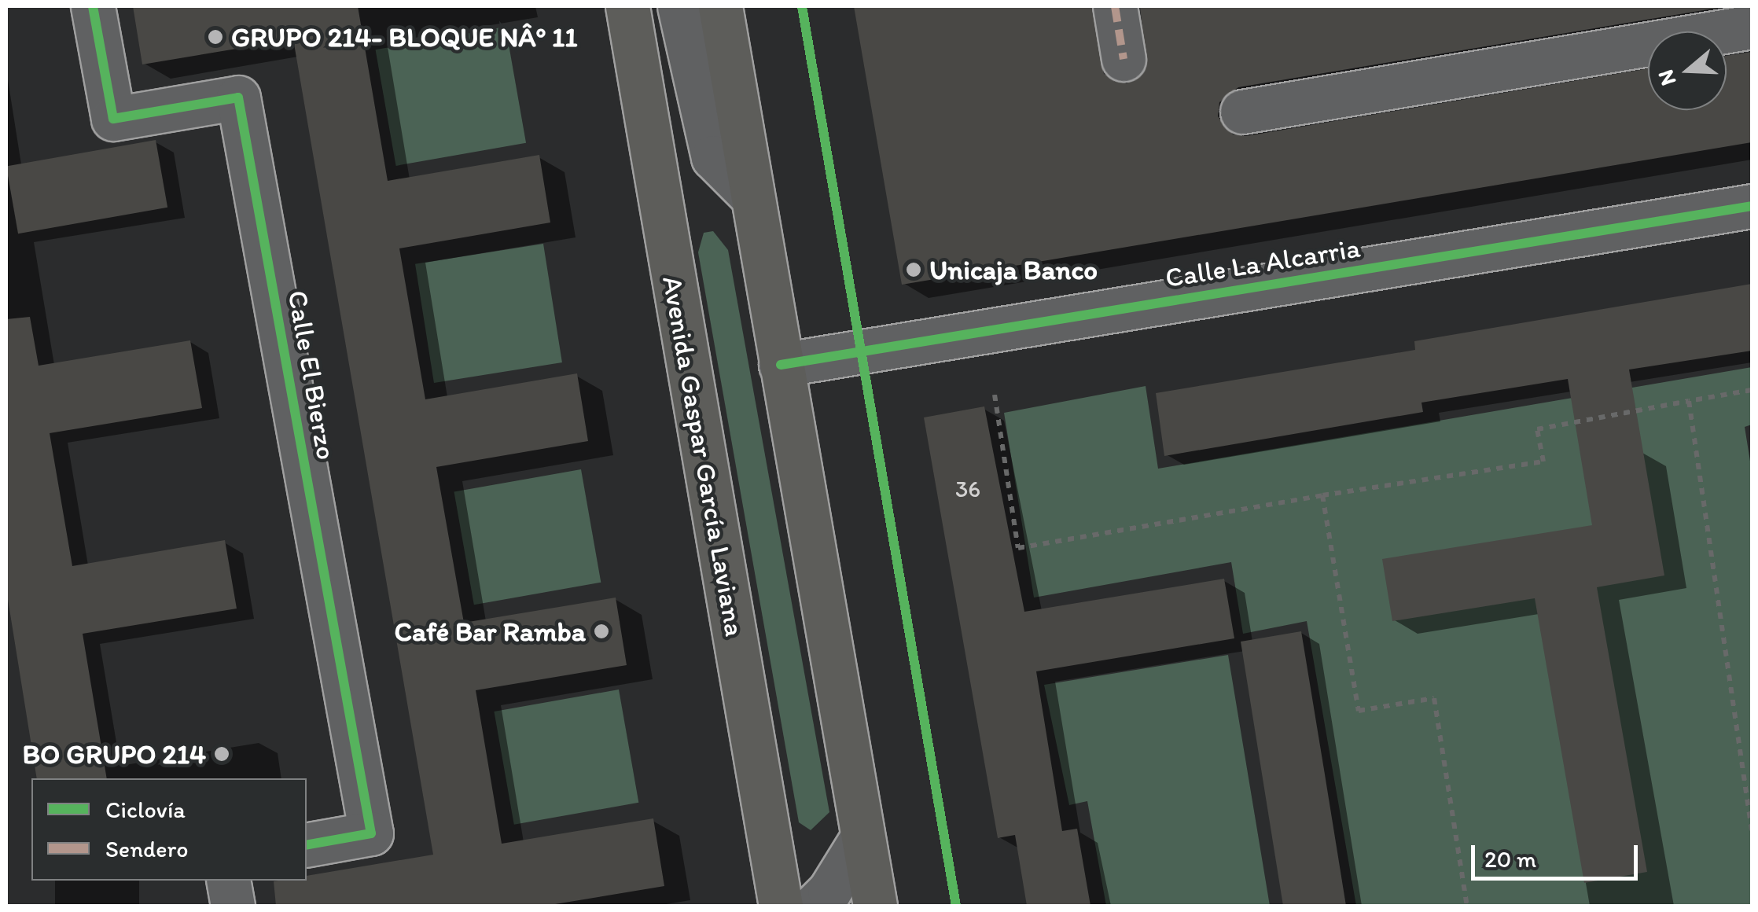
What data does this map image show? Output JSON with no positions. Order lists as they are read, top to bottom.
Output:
{
  "streets": {
    "main road": ["Avenida Gaspar García Laviana"],
    "street": ["Calle La Alcarria", "Calle El Bierzo"]
  },
  "places": [
    "GRUPO 214- BLOQUE NÂº 11",
    "Unicaja Banco",
    "Café Bar Ramba",
    "BO GRUPO 214"
  ],
  "house_numbers": ["36"],
  "legend": ["Ciclovía", "Sendero"],
  "scale_bar": "20 m",
  "north": "left"
}
